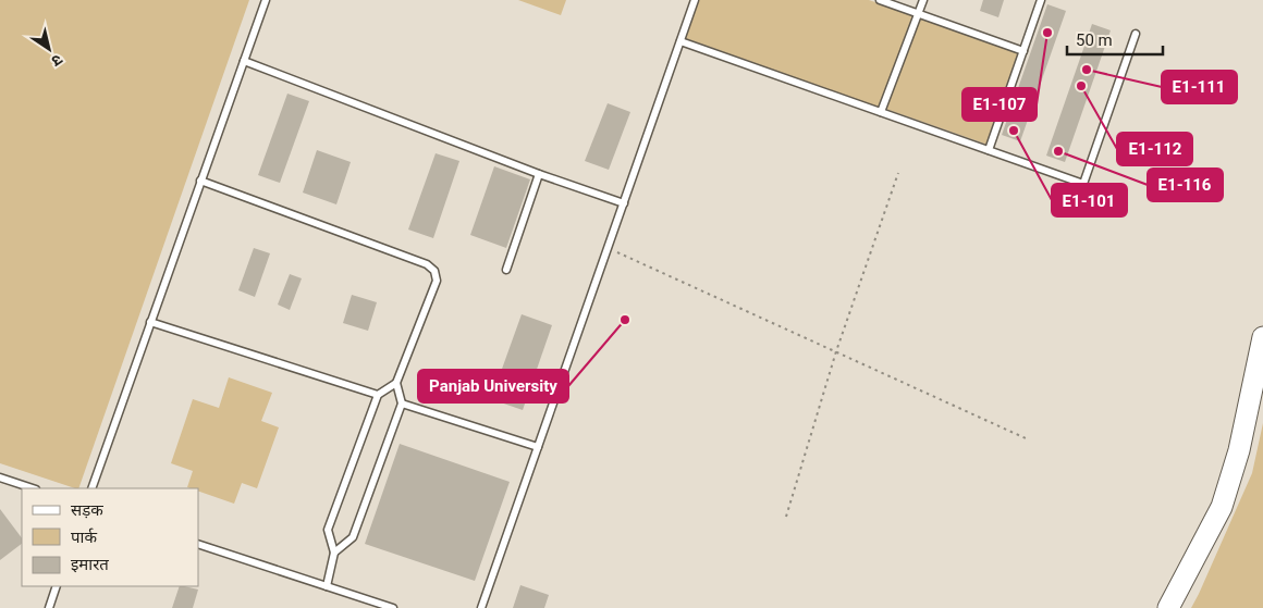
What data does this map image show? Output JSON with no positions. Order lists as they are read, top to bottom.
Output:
{
  "places": [
    "E1-107",
    "E1-111",
    "E1-112",
    "E1-101",
    "E1-116",
    "Panjab University"
  ],
  "legend": ["सड़क", "पार्क", "इमारत"],
  "scale_bar": "50 m",
  "north": "bottom right"
}
